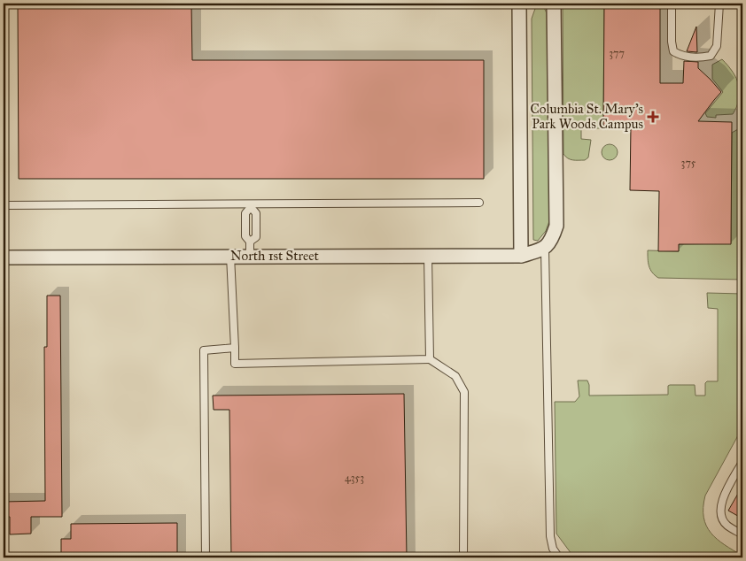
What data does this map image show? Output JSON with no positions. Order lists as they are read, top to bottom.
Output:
{
  "streets": {
    "street": ["North 1st Street"]
  },
  "places": {
    "health": ["Columbia St. Mary's Park Woods Campus"]
  },
  "house_numbers": ["377", "375", "4353"]
}
